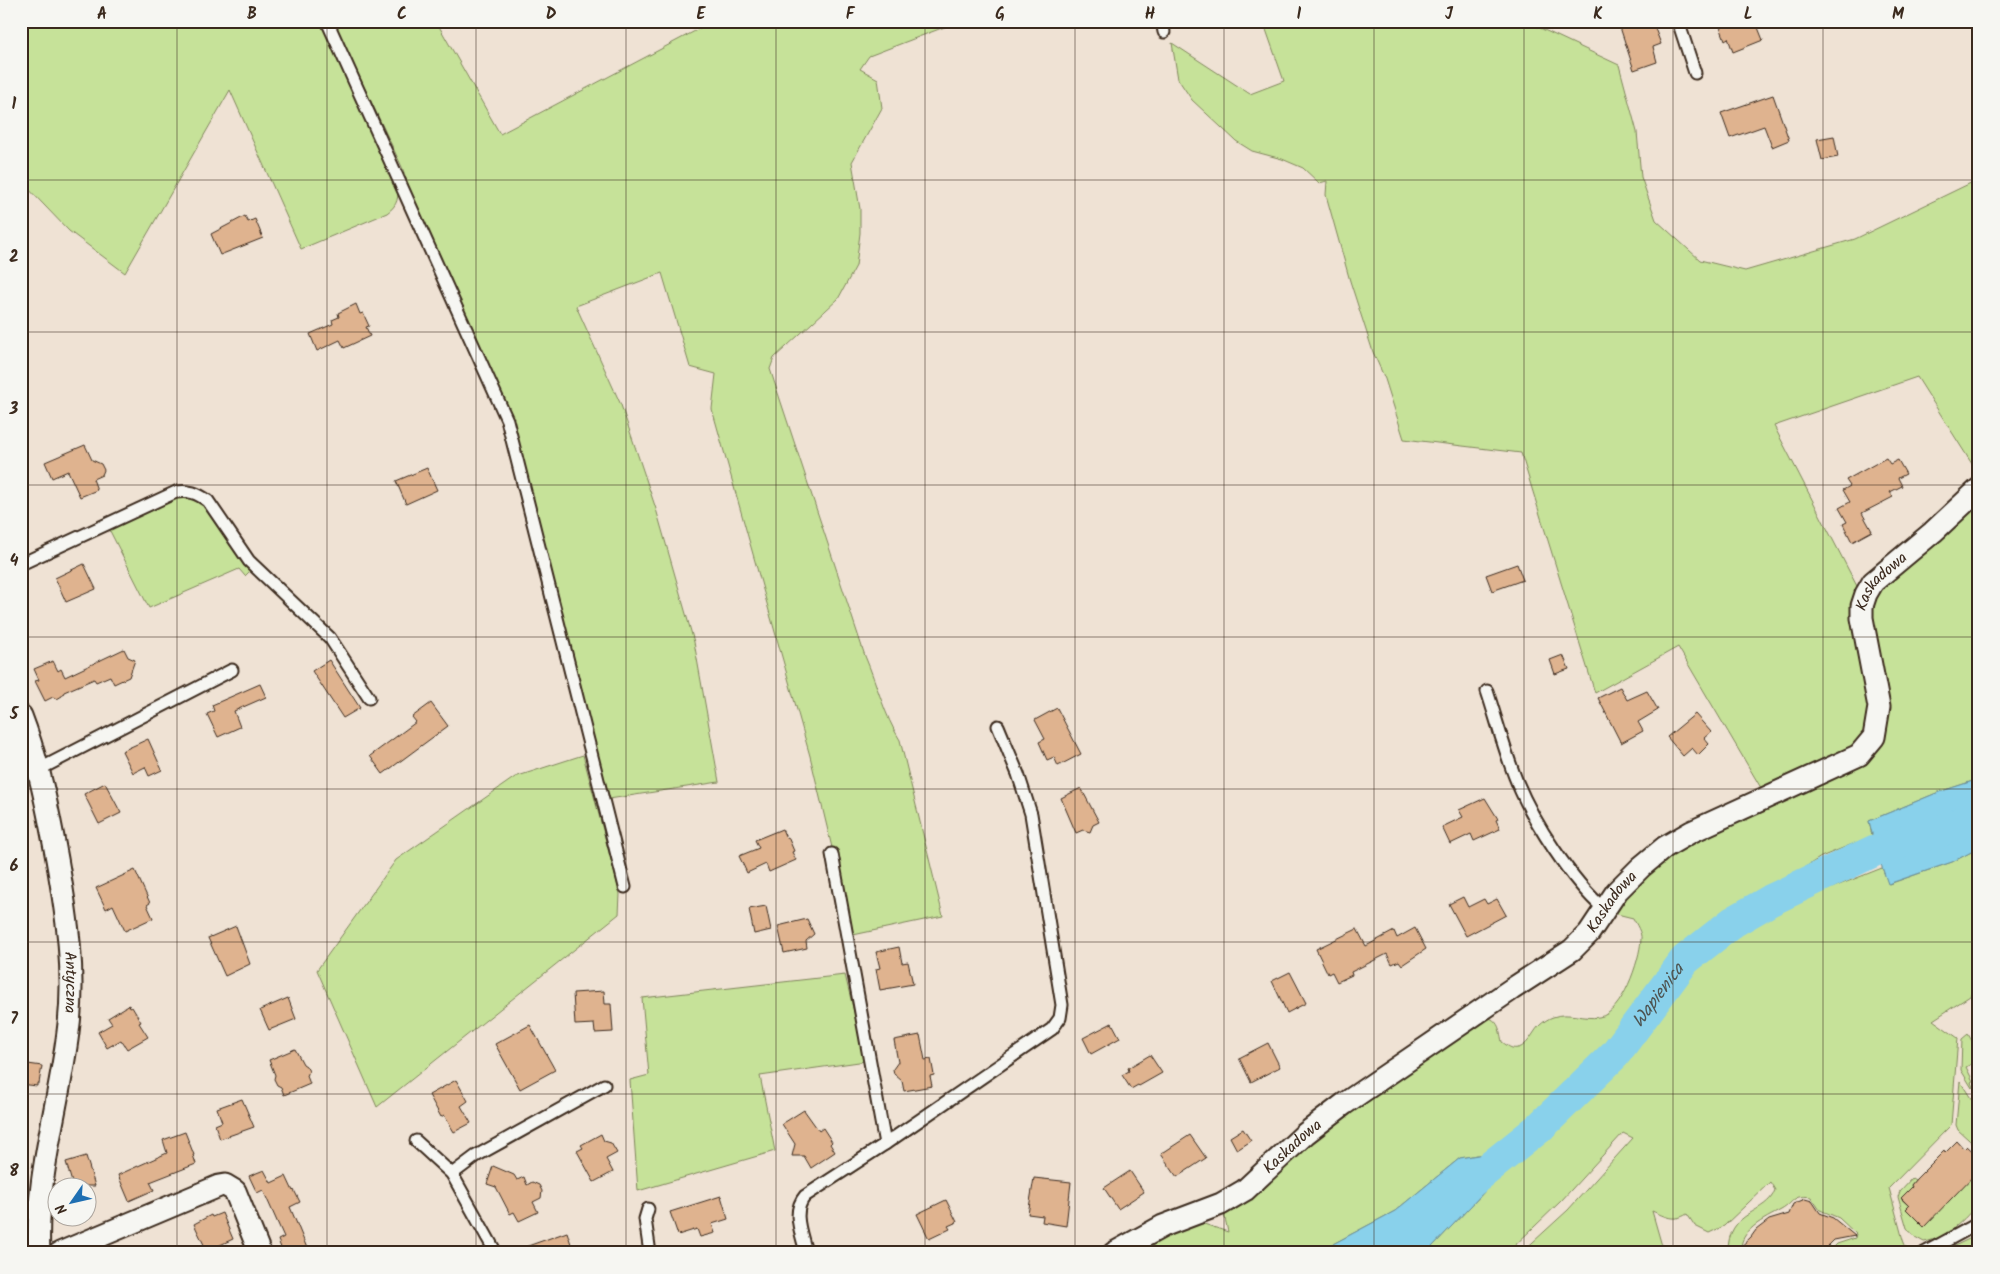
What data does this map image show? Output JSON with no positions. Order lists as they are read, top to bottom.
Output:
{
  "streets": {
    "street": ["Kaskadowa", "Antyczna"]
  },
  "water": ["Wapienica"],
  "north": "bottom left",
  "grid": {
    "columns": [
      "A",
      "B",
      "C",
      "D",
      "E",
      "F",
      "G",
      "H",
      "I",
      "J",
      "K",
      "L",
      "M"
    ],
    "rows": [
      "1",
      "2",
      "3",
      "4",
      "5",
      "6",
      "7",
      "8"
    ]
  }
}
